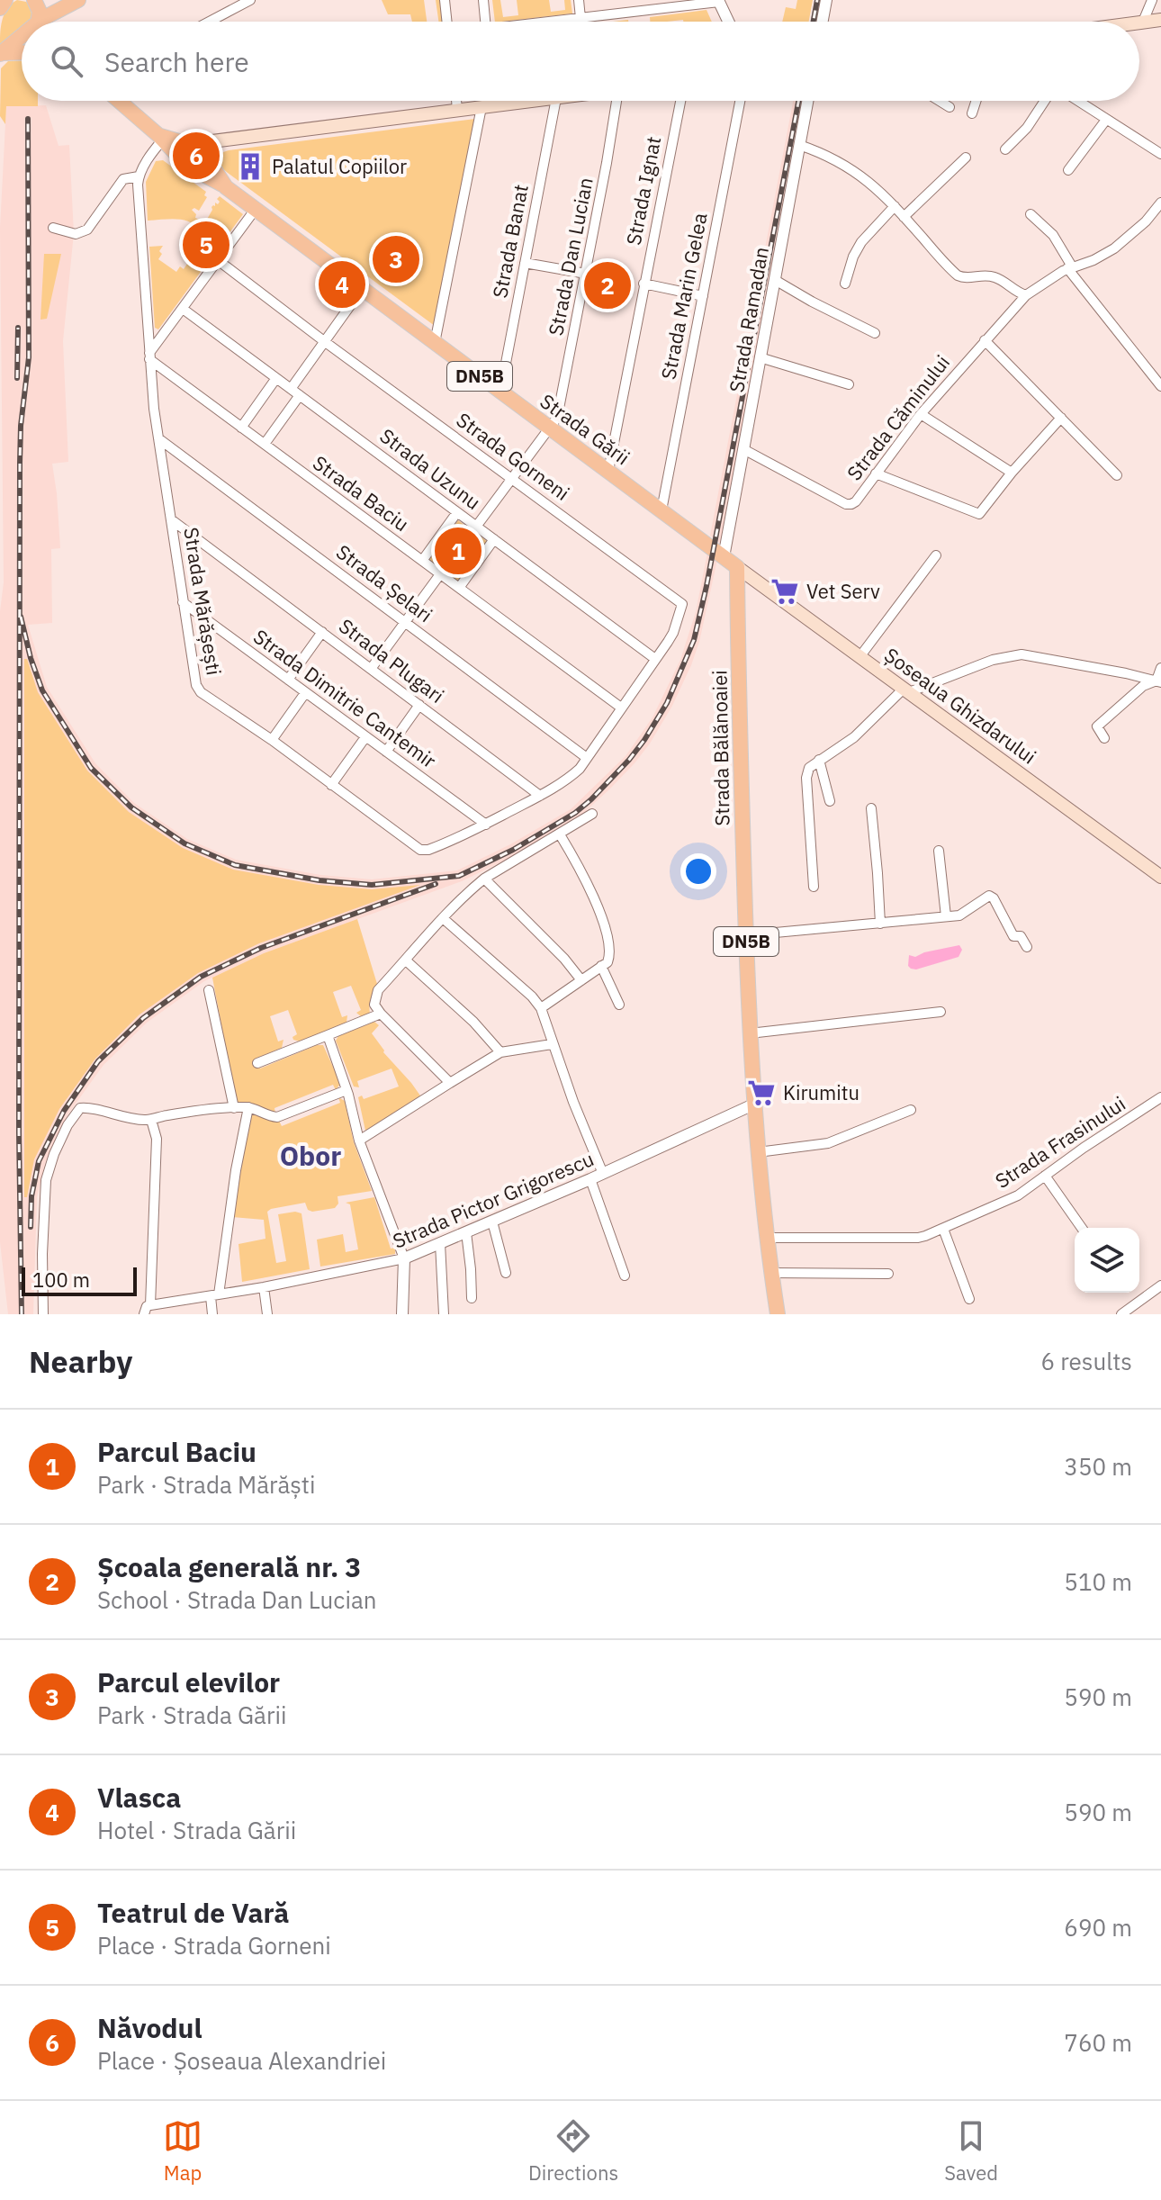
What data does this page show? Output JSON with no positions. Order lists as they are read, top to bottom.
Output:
{
  "streets": {
    "main road": [
      "DN5B",
      "Strada Gării",
      "Șoseaua Ghizdarului",
      "Strada Bălănoaiei"
    ],
    "street": [
      "Strada Ignat",
      "Strada Banat",
      "Strada Dan Lucian",
      "Strada Marin Gelea",
      "Strada Ramadan",
      "Strada Căminului",
      "Strada Gorneni",
      "Strada Uzunu",
      "Strada Baciu",
      "Strada Șelari",
      "Strada Mărășești",
      "Strada Plugari",
      "Strada Dimitrie Cantemir",
      "Strada Frasinului",
      "Strada Pictor Grigorescu"
    ]
  },
  "crossings": [
    ["Strada Ignat", "Strada Gării"],
    ["Strada Banat", "Strada Gării"],
    ["Strada Dan Lucian", "Strada Gării"],
    ["Strada Dan Lucian", "Strada Gorneni"],
    ["Strada Dan Lucian", "Strada Uzunu"],
    ["Strada Marin Gelea", "Strada Gării"],
    ["Strada Ramadan", "Strada Căminului"],
    ["Strada Ramadan", "Strada Gării"],
    ["DN5B", "Strada Gării"],
    ["Strada Gării", "Șoseaua Ghizdarului"],
    ["Strada Gării", "Strada Bălănoaiei"],
    ["Strada Gorneni", "Strada Uzunu"],
    ["Strada Baciu", "Strada Mărășești"],
    ["Strada Șelari", "Strada Mărășești"],
    ["Strada Mărășești", "Strada Plugari"],
    ["Strada Mărășești", "Strada Dimitrie Cantemir"],
    ["Șoseaua Ghizdarului", "Strada Bălănoaiei"],
    ["Strada Bălănoaiei", "Strada Frasinului"],
    ["Strada Bălănoaiei", "Strada Pictor Grigorescu"]
  ],
  "districts": ["Obor"],
  "places": {
    "building": ["Palatul Copiilor"],
    "supermarket": ["Vet Serv", "Kirumitu"]
  },
  "scale_bar": "100 m",
  "page": {
    "search": "Search here",
    "pins": [
      "6",
      "5",
      "3",
      "4",
      "2",
      "1"
    ],
    "scale": "100 m",
    "heading": ["Nearby", "6 results"],
    "list": [
      {
        "mark": "1",
        "name": "Parcul Baciu",
        "note": "Park · Strada Mărăști",
        "value": "350 m"
      },
      {
        "mark": "2",
        "name": "Școala generală nr. 3",
        "note": "School · Strada Dan Lucian",
        "value": "510 m"
      },
      {
        "mark": "3",
        "name": "Parcul elevilor",
        "note": "Park · Strada Gării",
        "value": "590 m"
      },
      {
        "mark": "4",
        "name": "Vlasca",
        "note": "Hotel · Strada Gării",
        "value": "590 m"
      },
      {
        "mark": "5",
        "name": "Teatrul de Vară",
        "note": "Place · Strada Gorneni",
        "value": "690 m"
      },
      {
        "mark": "6",
        "name": "Năvodul",
        "note": "Place · Șoseaua Alexandriei",
        "value": "760 m"
      }
    ],
    "nav": ["Map", "Directions", "Saved"]
  }
}
